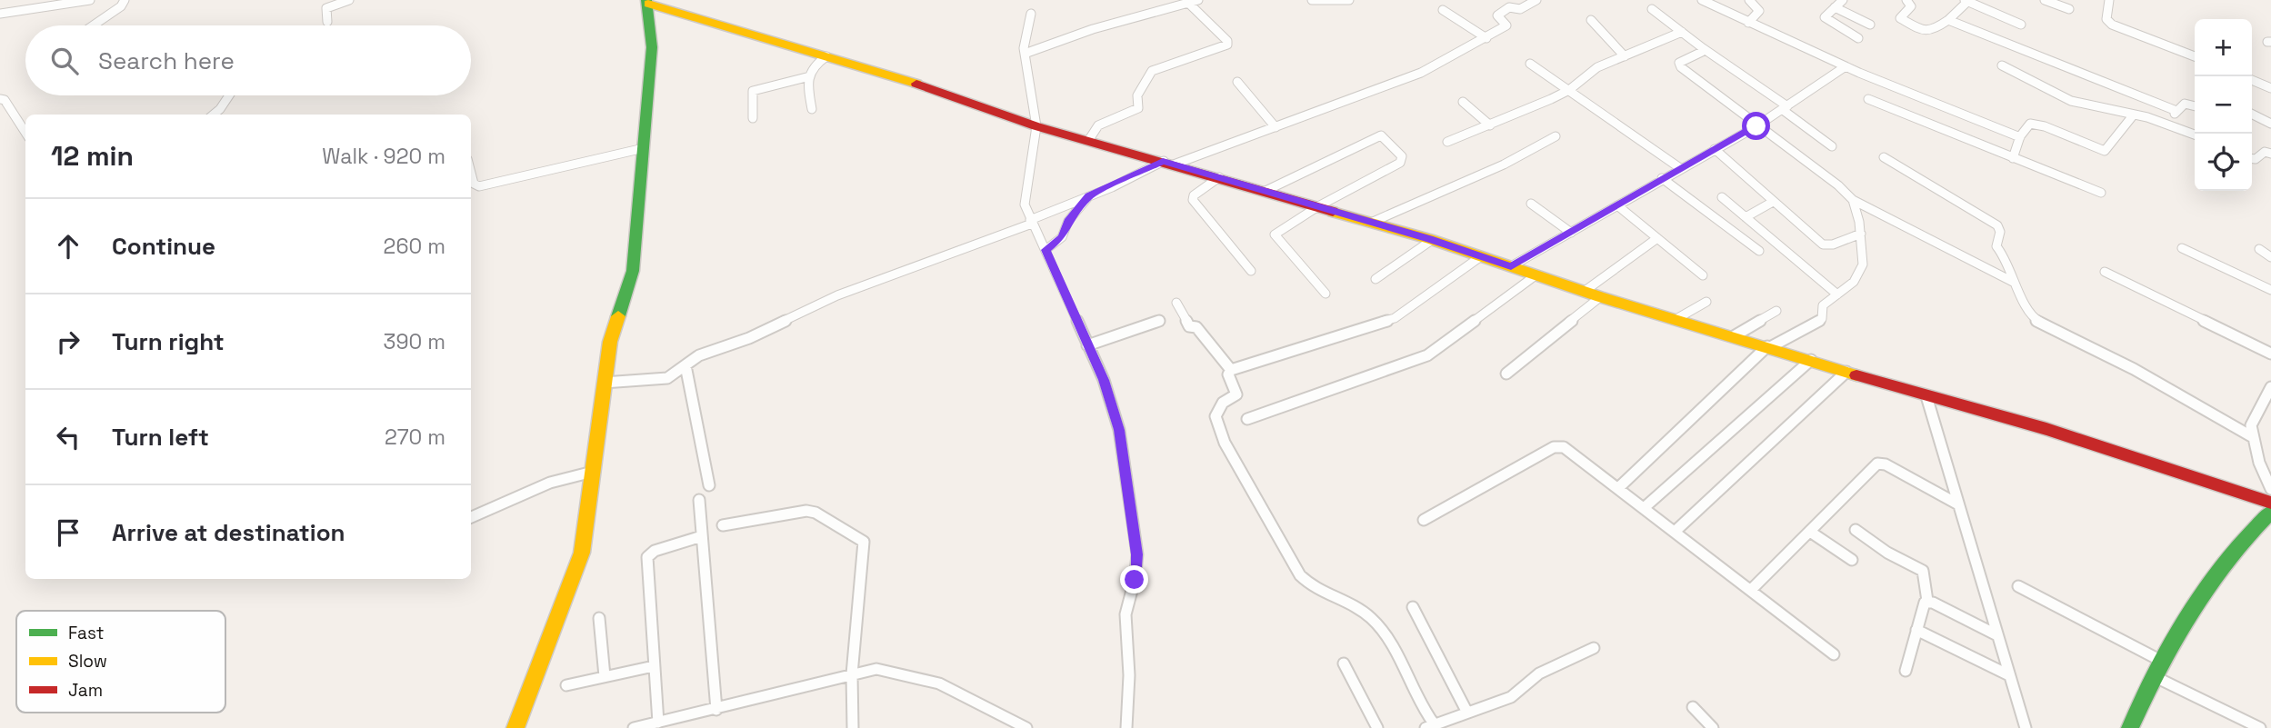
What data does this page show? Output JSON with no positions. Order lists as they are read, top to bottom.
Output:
{
  "legend": ["Fast", "Slow", "Jam"],
  "page": {
    "map_buttons": ["+", "−"],
    "search": "Search here",
    "heading": ["12 min", "Walk · 920 m"],
    "list": [
      ["Continue", "260 m"],
      ["Turn right", "390 m"],
      ["Turn left", "270 m"],
      "Arrive at destination"
    ]
  }
}
